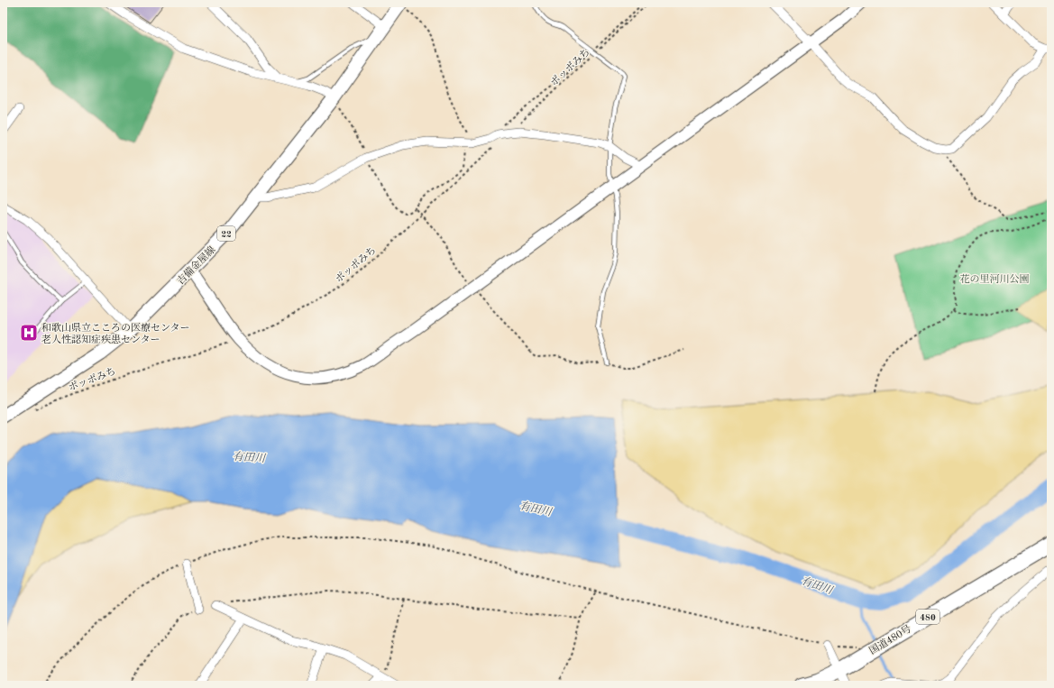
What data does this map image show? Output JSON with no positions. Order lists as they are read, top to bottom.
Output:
{
  "streets": {
    "highway": ["480", "国道480号"],
    "main road": ["22", "吉備金屋線"],
    "path": ["ポッポみち"]
  },
  "water": ["有田川"],
  "parks": ["花の里河川公園"],
  "places": {
    "hospital": ["和歌山県立こころの医療センター 老人性認知症疾患センター"]
  }
}
